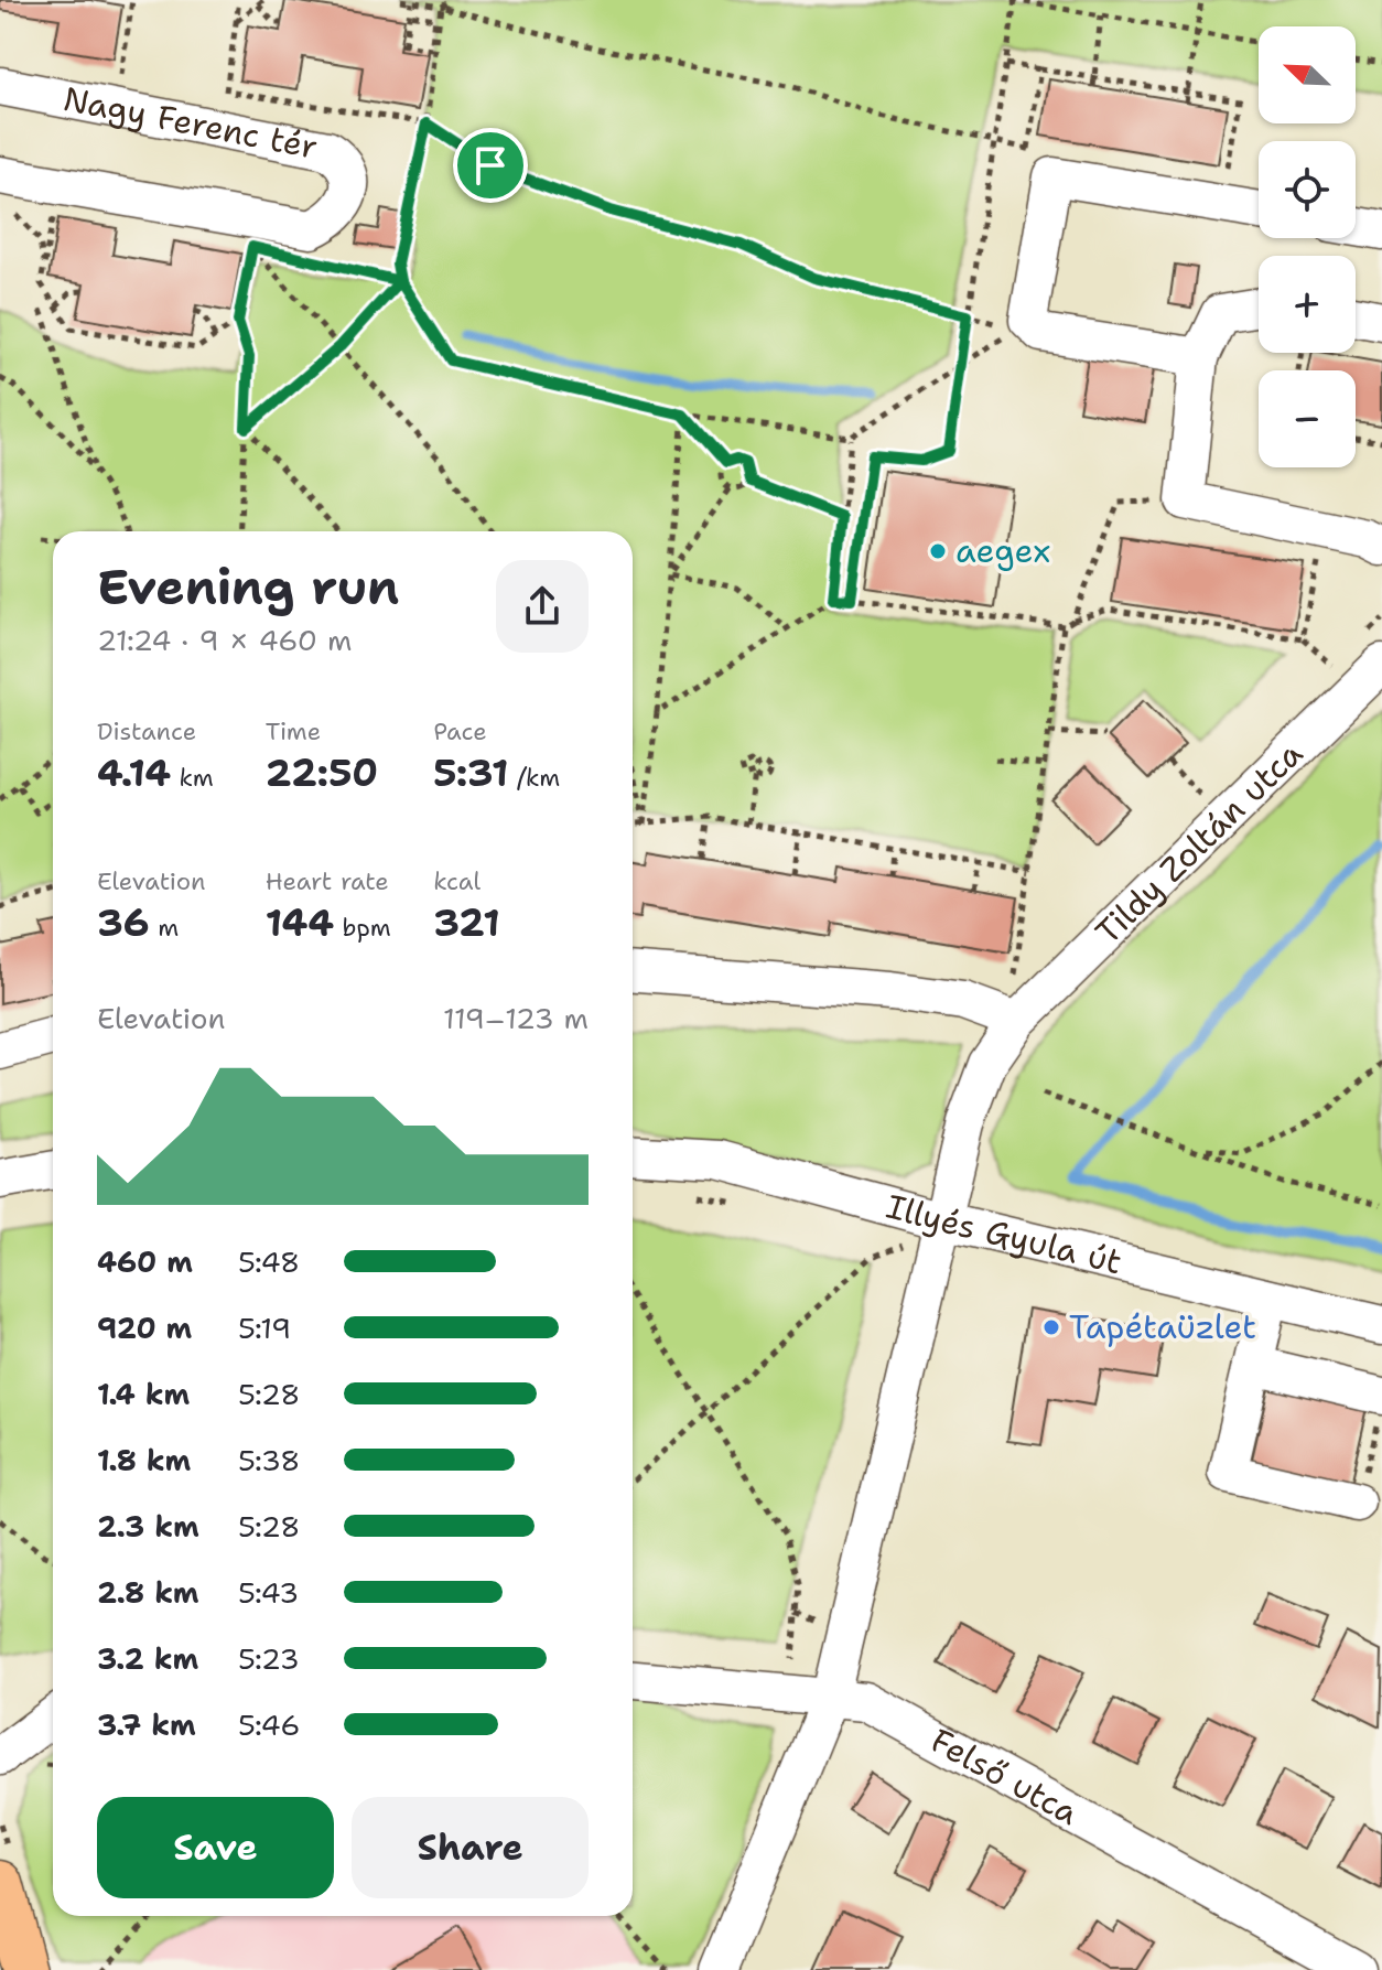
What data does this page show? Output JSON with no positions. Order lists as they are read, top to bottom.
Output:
{
  "streets": {
    "street": [
      "Nagy Ferenc tér",
      "Tildy Zoltán utca",
      "Illyés Gyula út",
      "Felső utca"
    ]
  },
  "crossings": [
    ["Tildy Zoltán utca", "Illyés Gyula út"],
    ["Tildy Zoltán utca", "Felső utca"]
  ],
  "places": ["aegex", "Tapétaüzlet"],
  "north": "top left",
  "page": {
    "map_buttons": ["+", "−"],
    "heading": ["Evening run", "21:24 · 9 × 460 m"],
    "stats": [
      ["Distance", "4.14 km"],
      ["Time", "22:50"],
      ["Pace", "5:31 /km"],
      ["Elevation", "36 m"],
      ["Heart rate", "144 bpm"],
      ["kcal", "321"]
    ],
    "chart": ["Elevation", "119–123 m"],
    "list": [
      {
        "name": "460 m",
        "note": "5:48"
      },
      {
        "name": "920 m",
        "note": "5:19"
      },
      {
        "name": "1.4 km",
        "note": "5:28"
      },
      {
        "name": "1.8 km",
        "note": "5:38"
      },
      {
        "name": "2.3 km",
        "note": "5:28"
      },
      {
        "name": "2.8 km",
        "note": "5:43"
      },
      {
        "name": "3.2 km",
        "note": "5:23"
      },
      {
        "name": "3.7 km",
        "note": "5:46"
      }
    ],
    "buttons": ["Save", "Share"]
  }
}
